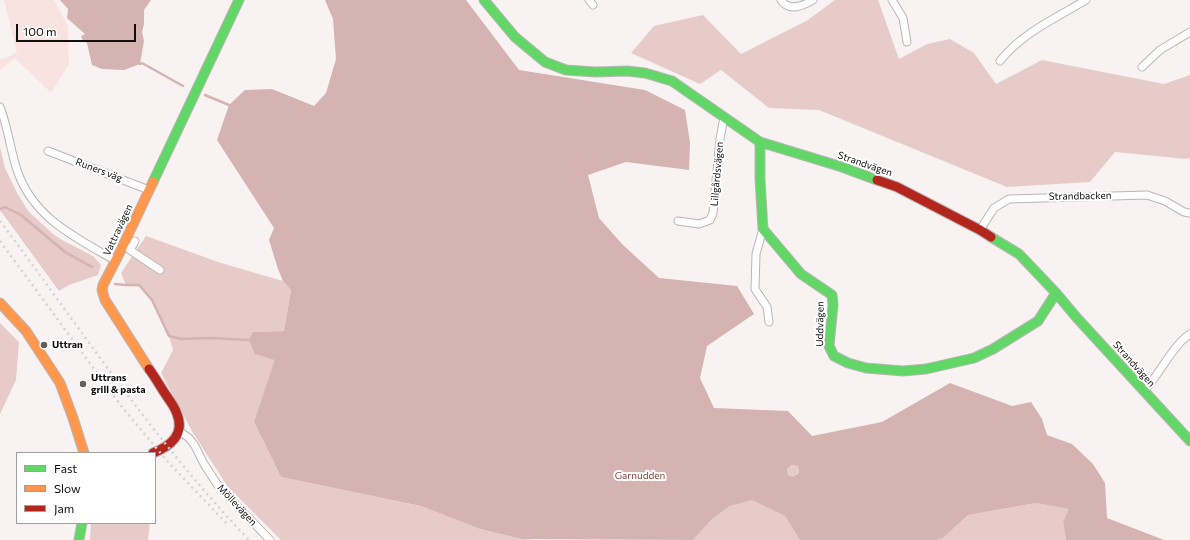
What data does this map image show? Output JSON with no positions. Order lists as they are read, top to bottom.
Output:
{
  "streets": {
    "street": [
      "Strandvägen",
      "Runers väg",
      "Lillgårdsvägen",
      "Strandbacken",
      "Vattravägen",
      "Uddvägen",
      "Möllevägen"
    ]
  },
  "crossings": [
    ["Strandvägen", "Lillgårdsvägen"],
    ["Strandvägen", "Strandbacken"],
    ["Strandvägen", "Uddvägen"],
    ["Runers väg", "Vattravägen"],
    ["Vattravägen", "Möllevägen"]
  ],
  "parks": ["Garnudden"],
  "places": ["Uttran", "Uttrans grill & pasta"],
  "legend": ["Fast", "Slow", "Jam"],
  "scale_bar": "100 m"
}
